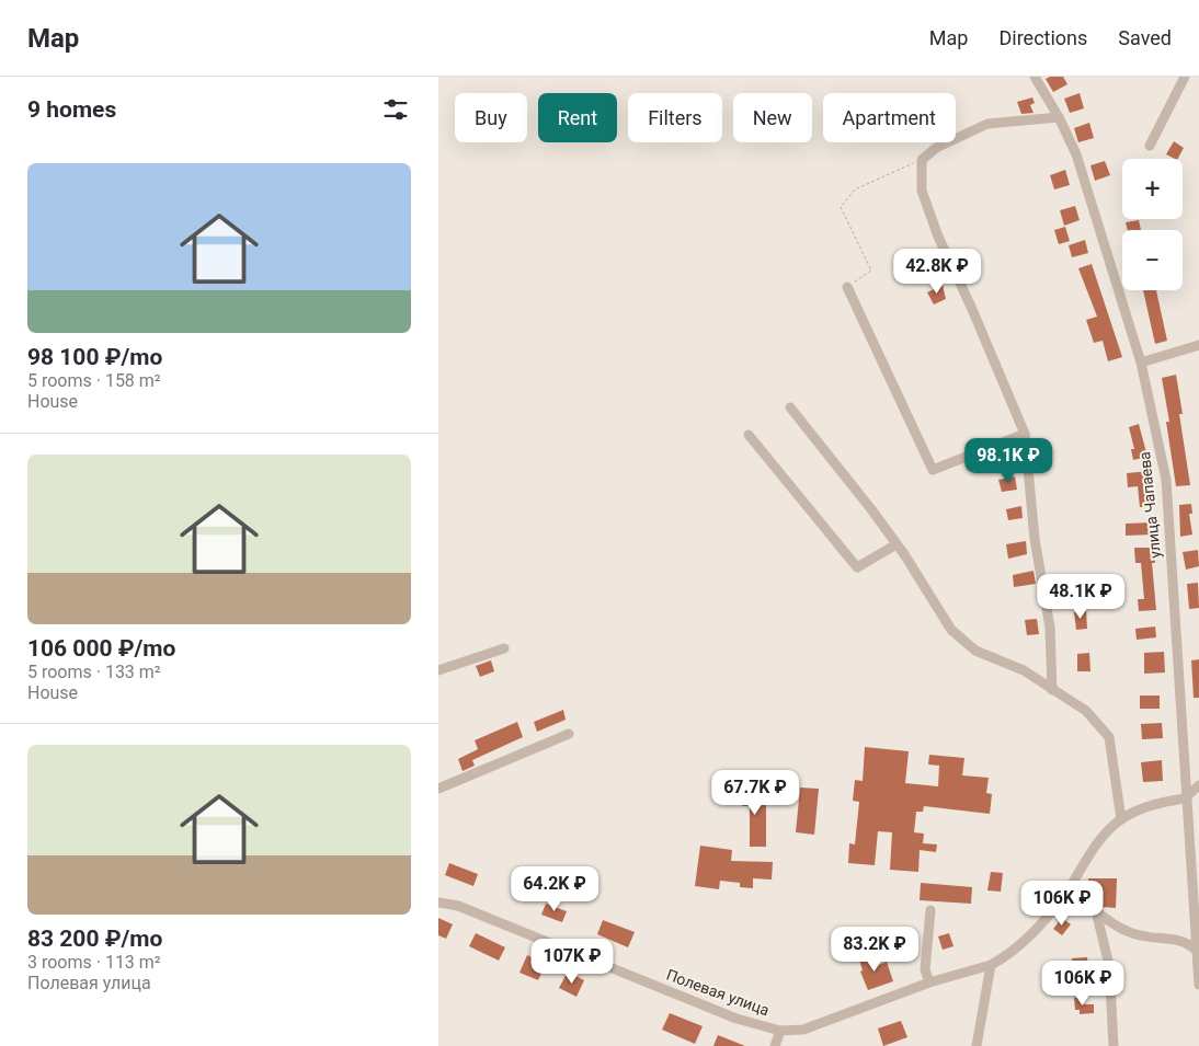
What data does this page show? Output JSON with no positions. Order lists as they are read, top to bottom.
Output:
{
  "streets": {
    "street": ["улица Чапаева", "Полевая улица"]
  },
  "crossings": [
    ["улица Чапаева", "Полевая улица"]
  ],
  "page": {
    "header": "Map",
    "nav": ["Map", "Directions", "Saved"],
    "heading": "9 homes",
    "chip": [
      "Buy",
      "Rent",
      "Filters",
      "New",
      "Apartment"
    ],
    "list": [
      {
        "name": "98 100 ₽/mo",
        "note": "5 rooms · 158 m² · House"
      },
      {
        "name": "106 000 ₽/mo",
        "note": "5 rooms · 133 m² · House"
      },
      {
        "name": "83 200 ₽/mo",
        "note": "3 rooms · 113 m² · Полевая улица"
      }
    ],
    "map_buttons": ["+", "−"],
    "price": [
      "42.8K ₽",
      "98.1K ₽",
      "48.1K ₽",
      "67.7K ₽",
      "64.2K ₽",
      "106K ₽",
      "83.2K ₽",
      "107K ₽",
      "106K ₽"
    ]
  }
}
